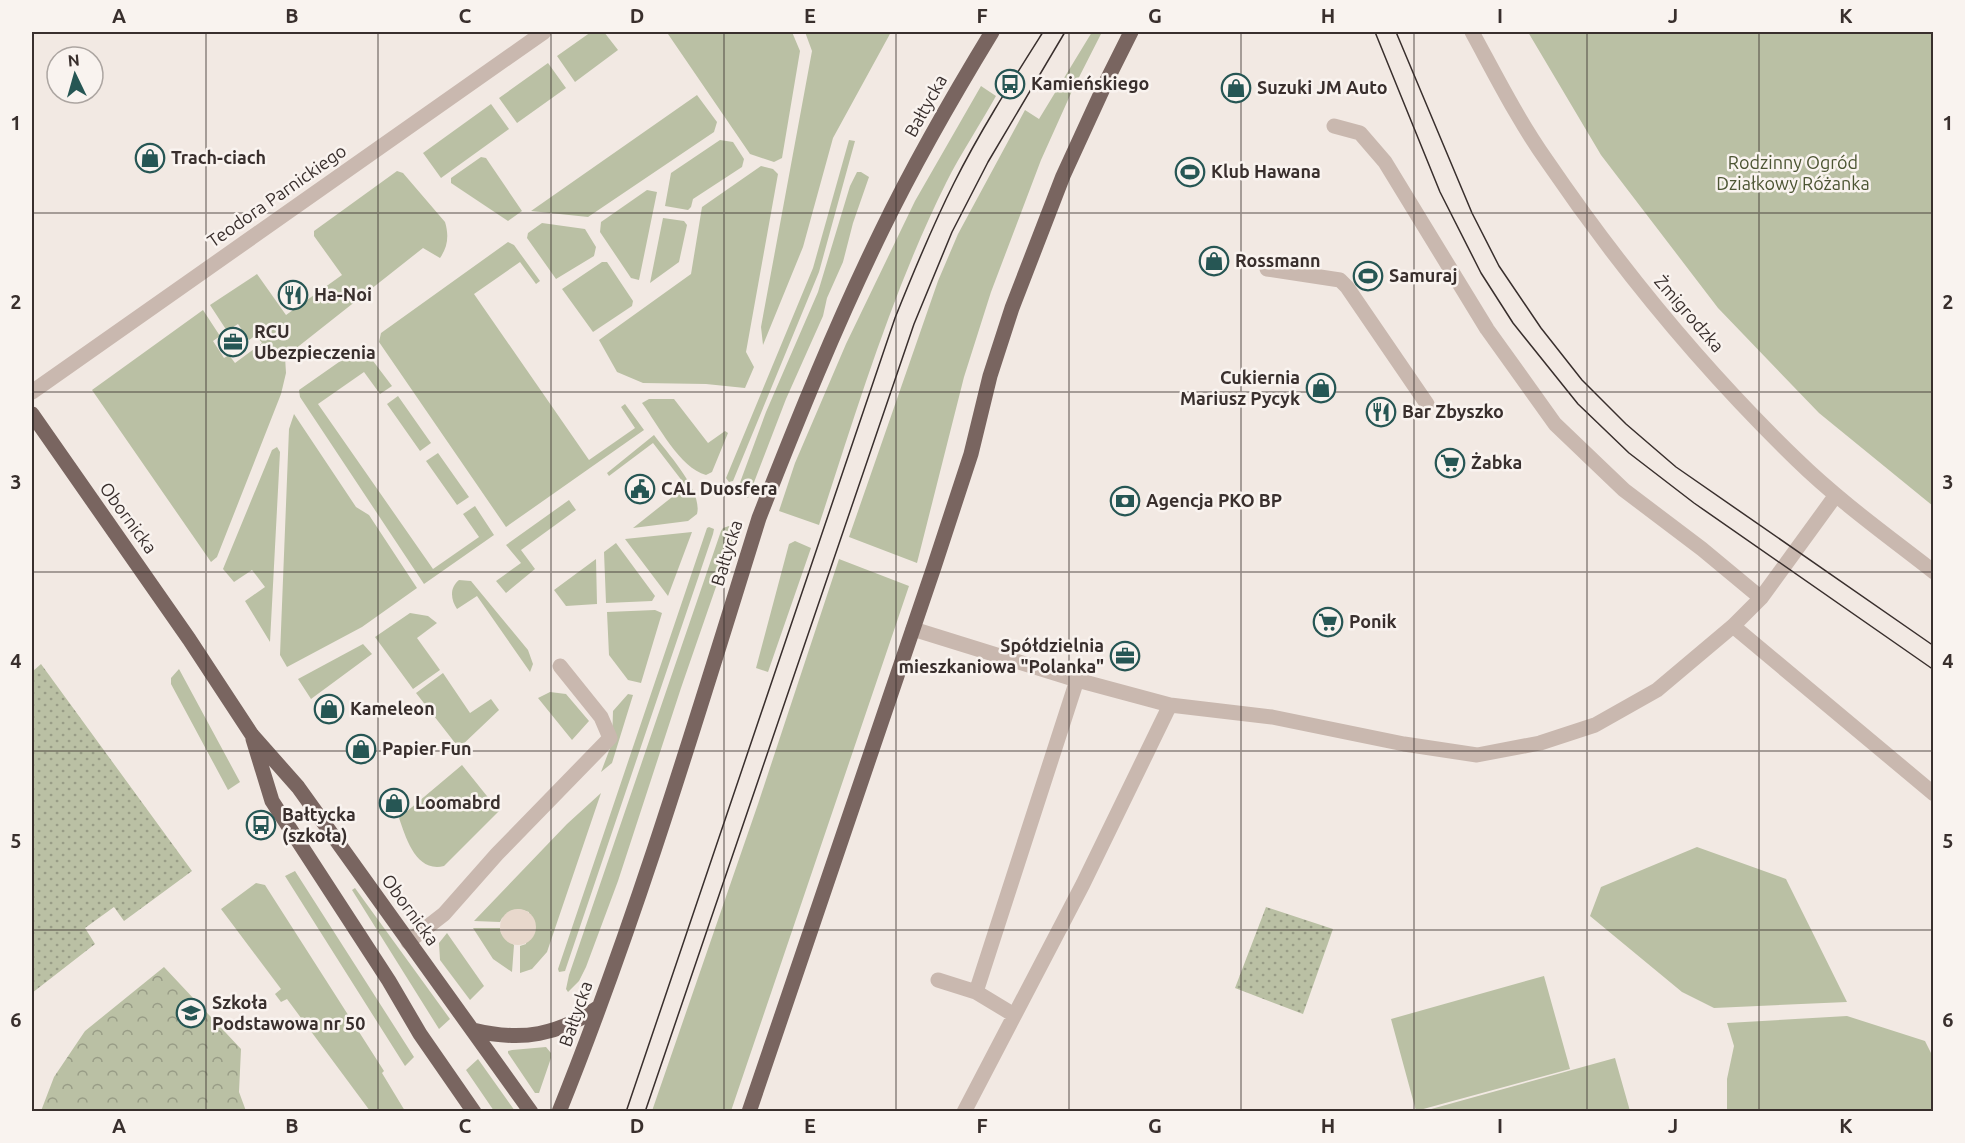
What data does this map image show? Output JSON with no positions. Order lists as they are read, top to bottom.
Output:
{
  "streets": {
    "main road": ["Bałtycka", "Obornicka"],
    "street": ["Teodora Parnickiego", "Żmigrodzka"]
  },
  "parks": ["Rodzinny Ogród Działkowy Różanka"],
  "places": {
    "bus stop": ["Kamieńskiego", "Bałtycka (szkoła)"],
    "shop": [
      "Suzuki JM Auto",
      "Trach-ciach",
      "Rossmann",
      "Cukiernia Mariusz Pycyk",
      "Kameleon",
      "Papier Fun",
      "Loomabrd"
    ],
    "sports": ["Klub Hawana", "Samuraj"],
    "restaurant": ["Ha-Noi", "Bar Zbyszko"],
    "office": ["RCU Ubezpieczenia", "Spółdzielnia mieszkaniowa \"Polanka\""],
    "supermarket": ["Żabka", "Ponik"],
    "public building": ["CAL Duosfera"],
    "bank": ["Agencja PKO BP"],
    "school or university": ["Szkoła Podstawowa nr 50"]
  },
  "north": "top",
  "grid": {
    "columns": [
      "A",
      "B",
      "C",
      "D",
      "E",
      "F",
      "G",
      "H",
      "I",
      "J",
      "K"
    ],
    "rows": [
      "1",
      "2",
      "3",
      "4",
      "5",
      "6"
    ]
  }
}
